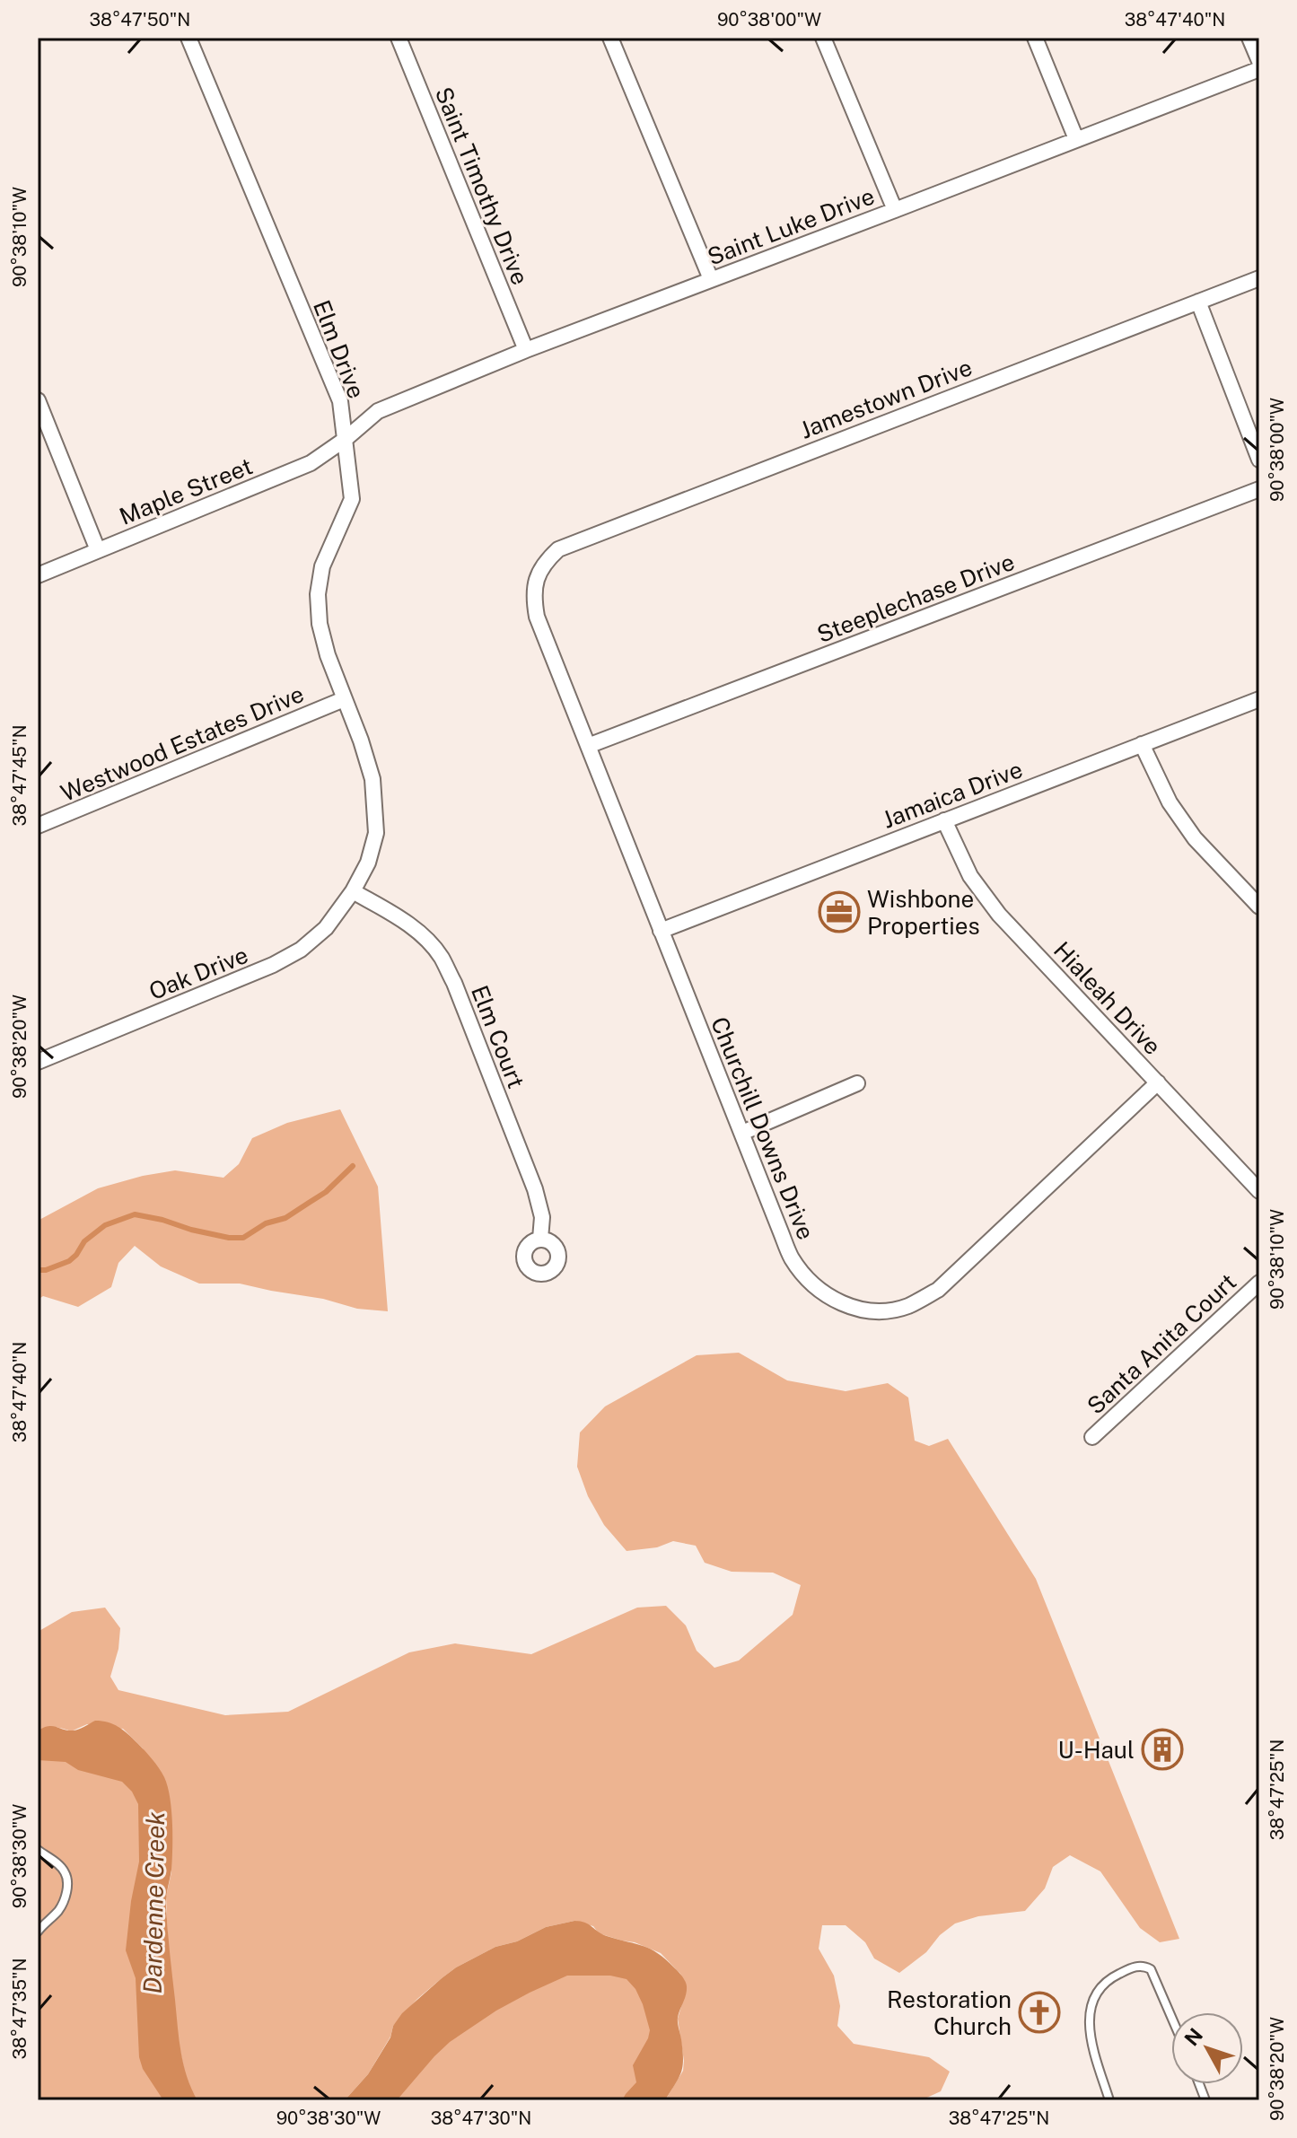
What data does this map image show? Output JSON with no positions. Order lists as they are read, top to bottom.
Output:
{
  "streets": {
    "street": [
      "Saint Timothy Drive",
      "Saint Luke Drive",
      "Elm Drive",
      "Jamestown Drive",
      "Maple Street",
      "Steeplechase Drive",
      "Westwood Estates Drive",
      "Jamaica Drive",
      "Oak Drive",
      "Hialeah Drive",
      "Elm Court",
      "Churchill Downs Drive",
      "Santa Anita Court"
    ]
  },
  "crossings": [
    ["Saint Timothy Drive", "Saint Luke Drive"],
    ["Saint Luke Drive", "Elm Drive"],
    ["Saint Luke Drive", "Maple Street"],
    ["Elm Drive", "Maple Street"],
    ["Elm Drive", "Westwood Estates Drive"],
    ["Elm Drive", "Oak Drive"],
    ["Elm Drive", "Elm Court"],
    ["Jamestown Drive", "Churchill Downs Drive"],
    ["Steeplechase Drive", "Churchill Downs Drive"],
    ["Jamaica Drive", "Hialeah Drive"],
    ["Jamaica Drive", "Churchill Downs Drive"],
    ["Oak Drive", "Elm Court"],
    ["Hialeah Drive", "Churchill Downs Drive"]
  ],
  "water": ["Dardenne Creek"],
  "places": {
    "office": ["Wishbone Properties"],
    "building": ["U-Haul"],
    "church": ["Restoration Church"]
  },
  "north": "top left",
  "coordinates": [
    "38°47'50\"N",
    "90°38'00\"W",
    "38°47'40\"N",
    "90°38'10\"W",
    "38°47'45\"N",
    "90°38'20\"W",
    "38°47'25\"N",
    "90°38'30\"W",
    "38°47'35\"N",
    "38°47'30\"N"
  ]
}
